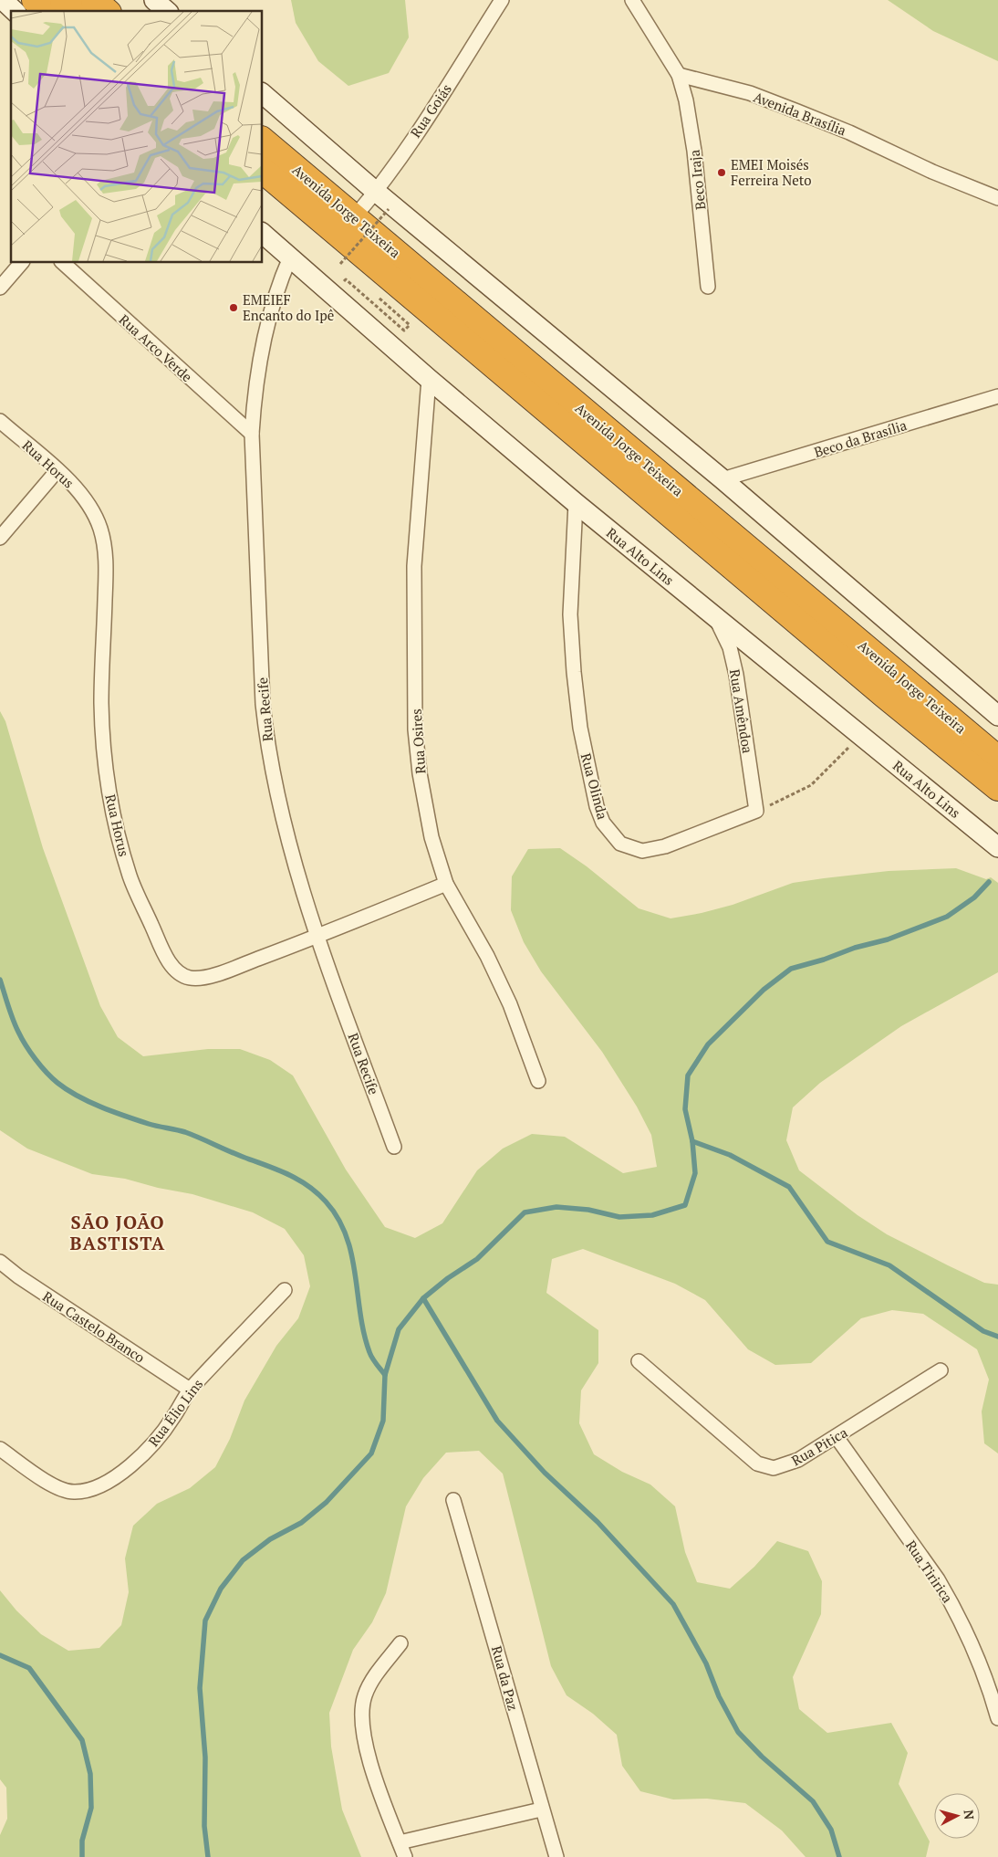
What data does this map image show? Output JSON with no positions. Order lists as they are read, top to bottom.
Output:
{
  "streets": {
    "highway": ["Avenida Jorge Teixeira"],
    "main road": ["Rua Alto Lins"],
    "street": [
      "Rua Goiás",
      "Avenida Brasília",
      "Beco Iraja",
      "Rua Arco Verde",
      "Beco da Brasília",
      "Rua Horus",
      "Rua Recife",
      "Rua Amêndoa",
      "Rua Osires",
      "Rua Olinda",
      "Rua Castelo Branco",
      "Rua Élio Lins",
      "Rua Pitica",
      "Rua Tiririca",
      "Rua da Paz"
    ]
  },
  "crossings": [
    ["Rua Goiás", "Avenida Jorge Teixeira"],
    ["Avenida Brasília", "Beco Iraja"],
    ["Rua Arco Verde", "Rua Recife"],
    ["Rua Horus", "Rua Recife"],
    ["Rua Horus", "Rua Osires"],
    ["Rua Alto Lins", "Rua Recife"],
    ["Rua Alto Lins", "Rua Amêndoa"],
    ["Rua Alto Lins", "Rua Osires"],
    ["Rua Alto Lins", "Rua Olinda"],
    ["Rua Amêndoa", "Rua Olinda"],
    ["Rua Castelo Branco", "Rua Élio Lins"],
    ["Rua Pitica", "Rua Tiririca"]
  ],
  "districts": ["SÃO JOÃO BASTISTA"],
  "places": ["EMEI Moisés Ferreira Neto", "EMEIEF Encanto do Ipê"],
  "north": "right"
}
